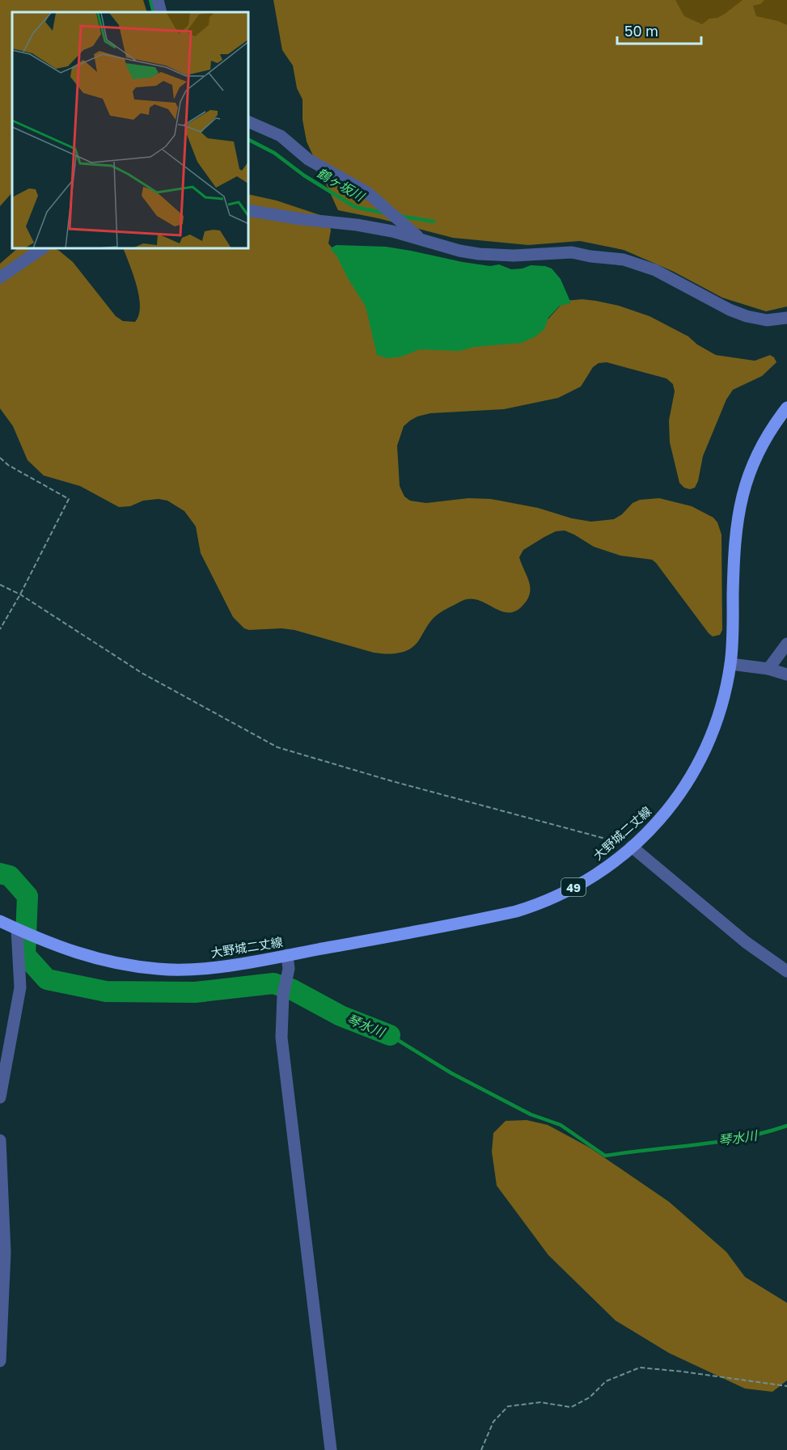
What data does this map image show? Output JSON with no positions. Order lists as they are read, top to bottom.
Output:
{
  "streets": {
    "main road": ["大野城二丈線", "49"]
  },
  "crossings": [
    ["大野城二丈線", "49"]
  ],
  "water": ["鶴ヶ坂川", "琴水川"],
  "scale_bar": "50 m"
}
